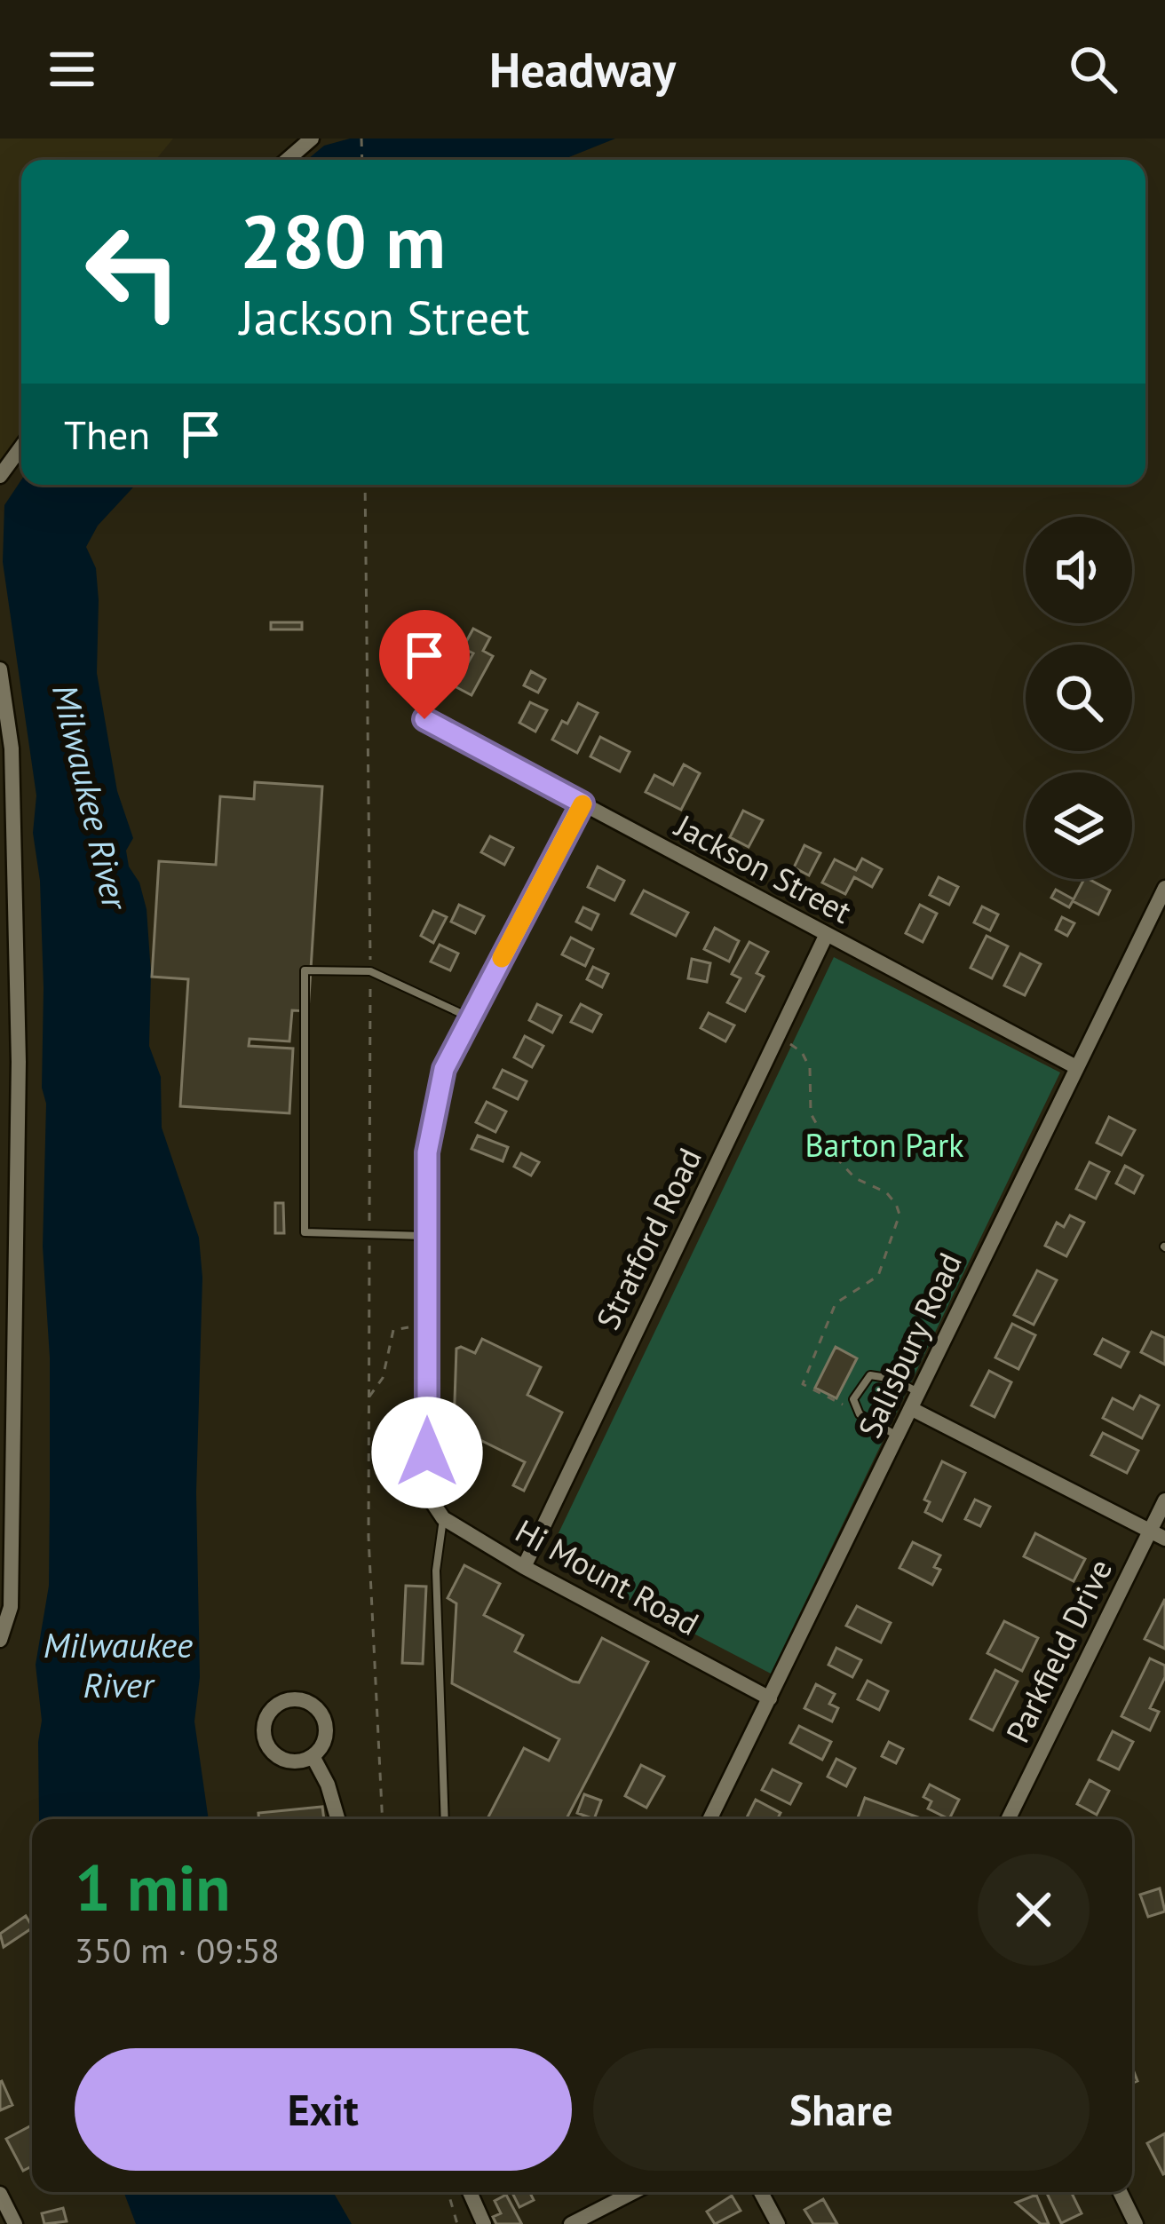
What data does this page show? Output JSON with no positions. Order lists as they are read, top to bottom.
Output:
{
  "streets": {
    "street": [
      "Jackson Street",
      "Stratford Road",
      "Salisbury Road",
      "Hi Mount Road",
      "Parkfield Drive"
    ]
  },
  "crossings": [
    ["Jackson Street", "Stratford Road"],
    ["Jackson Street", "Salisbury Road"],
    ["Stratford Road", "Hi Mount Road"],
    ["Salisbury Road", "Hi Mount Road"]
  ],
  "water": ["Milwaukee River"],
  "parks": ["Barton Park"],
  "page": {
    "header": "Headway",
    "turn": ["280 m", "Jackson Street"],
    "then": "Then",
    "heading": ["1 min", "350 m · 09:58"],
    "buttons": ["Exit", "Share"]
  }
}
